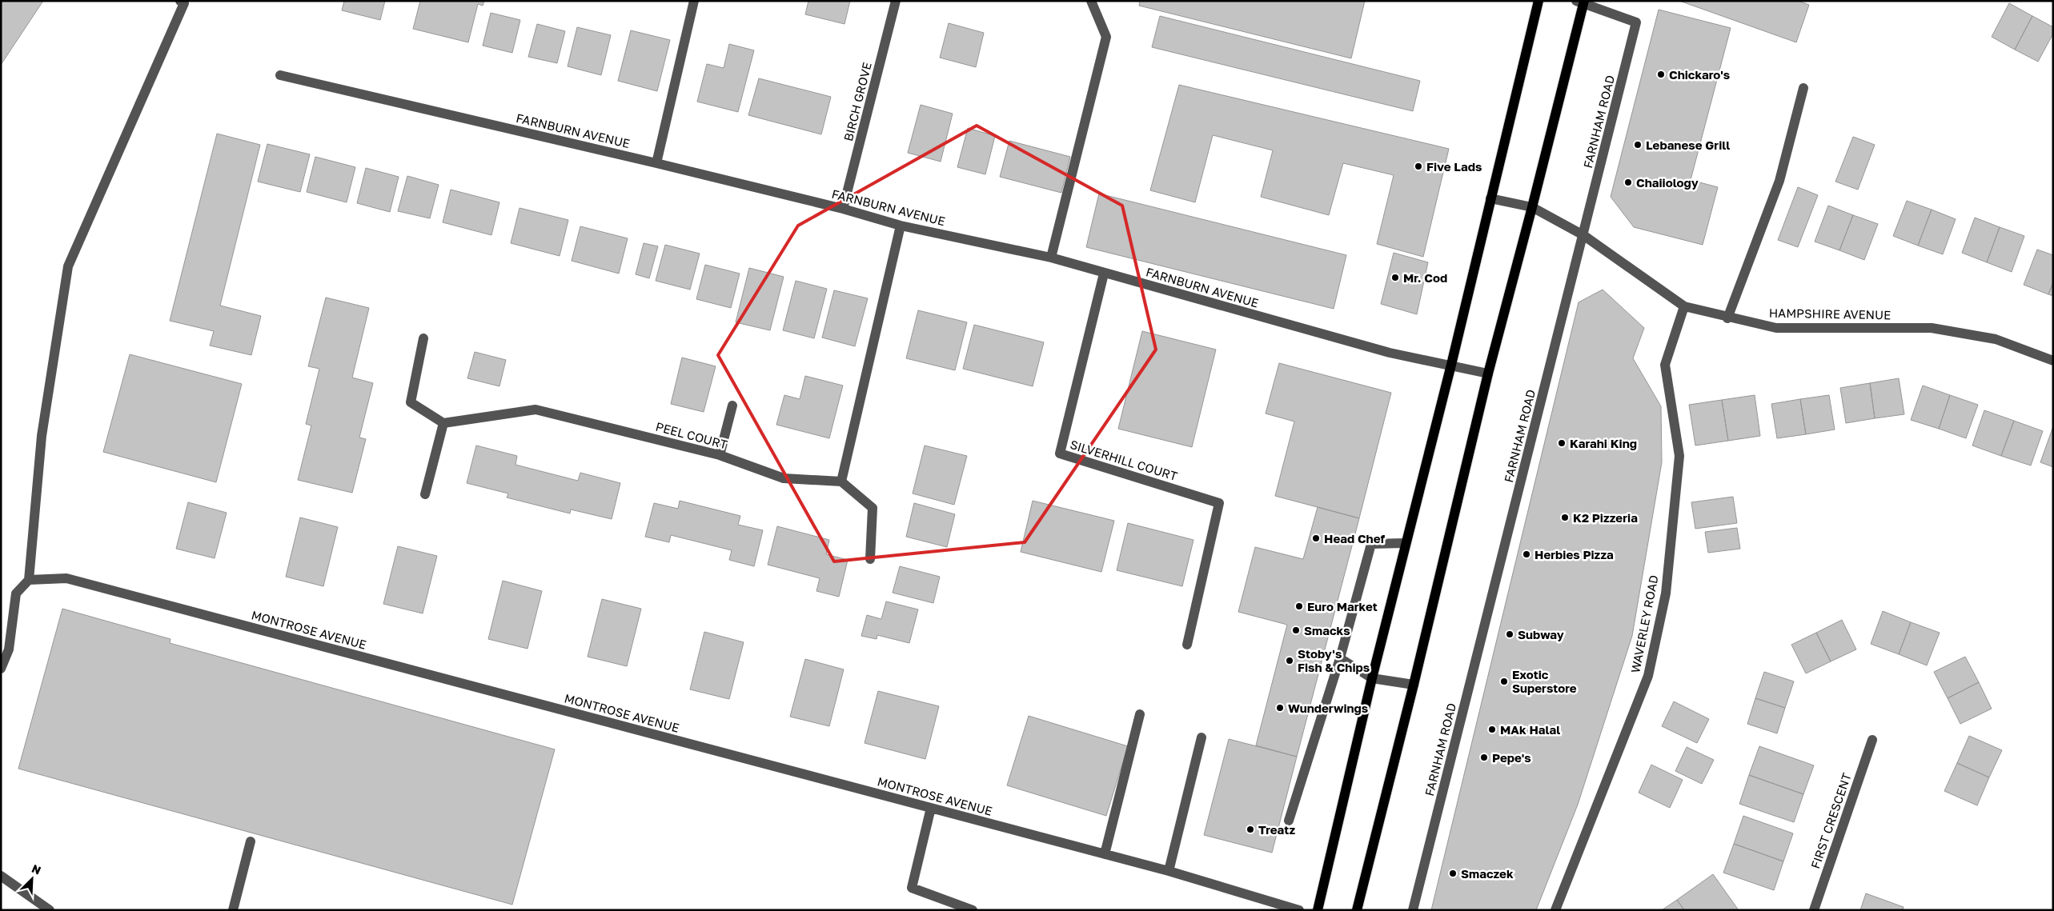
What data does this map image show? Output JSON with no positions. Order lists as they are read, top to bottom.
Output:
{
  "streets": {
    "main road": ["FARNHAM ROAD"],
    "street": [
      "BIRCH GROVE",
      "FARNBURN AVENUE",
      "HAMPSHIRE AVENUE",
      "PEEL COURT",
      "SILVERHILL COURT",
      "WAVERLEY ROAD",
      "MONTROSE AVENUE",
      "FIRST CRESCENT"
    ]
  },
  "crossings": [
    ["BIRCH GROVE", "FARNBURN AVENUE"],
    ["FARNHAM ROAD", "FARNBURN AVENUE"],
    ["FARNHAM ROAD", "HAMPSHIRE AVENUE"],
    ["FARNBURN AVENUE", "SILVERHILL COURT"],
    ["HAMPSHIRE AVENUE", "WAVERLEY ROAD"]
  ],
  "places": [
    "Chickaro's",
    "Lebanese Grill",
    "Five Lads",
    "Chaiiology",
    "Mr. Cod",
    "Karahi King",
    "K2 Pizzeria",
    "Head Chef",
    "Herbies Pizza",
    "Euro Market",
    "Smacks",
    "Subway",
    "Stoby's Fish & Chips",
    "Exotic Superstore",
    "Wunderwings",
    "MAk Halal",
    "Pepe's",
    "Treatz",
    "Smaczek"
  ],
  "north": "top right"
}
